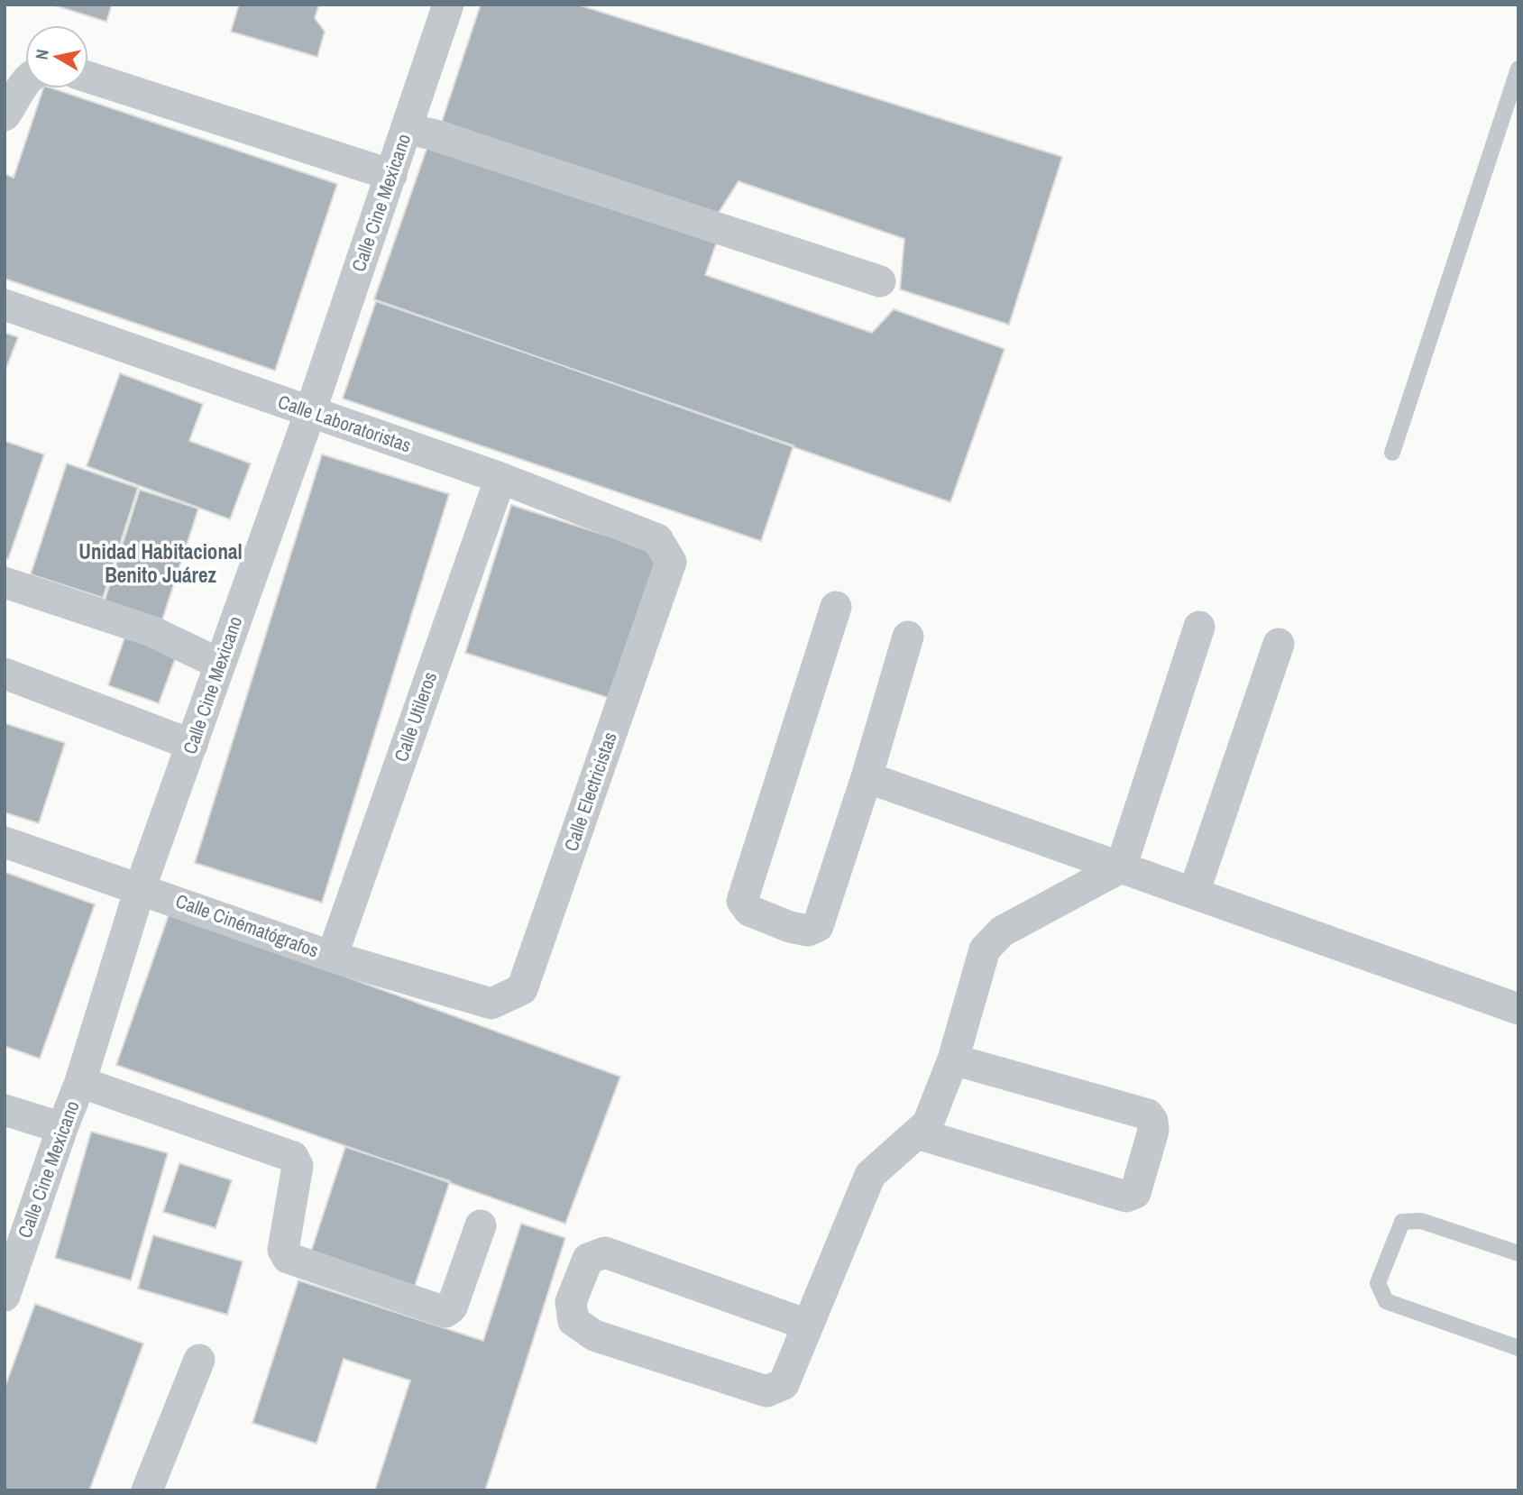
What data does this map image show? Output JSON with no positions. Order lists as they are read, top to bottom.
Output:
{
  "streets": {
    "street": [
      "Calle Cine Mexicano",
      "Calle Laboratoristas",
      "Calle Utileros",
      "Calle Electricistas",
      "Calle Cinématógrafos"
    ]
  },
  "crossings": [
    ["Calle Cine Mexicano", "Calle Laboratoristas"],
    ["Calle Cine Mexicano", "Calle Cinématógrafos"],
    ["Calle Laboratoristas", "Calle Utileros"],
    ["Calle Laboratoristas", "Calle Electricistas"],
    ["Calle Utileros", "Calle Cinématógrafos"],
    ["Calle Electricistas", "Calle Cinématógrafos"]
  ],
  "districts": ["Unidad Habitacional Benito Juárez"],
  "north": "left"
}
